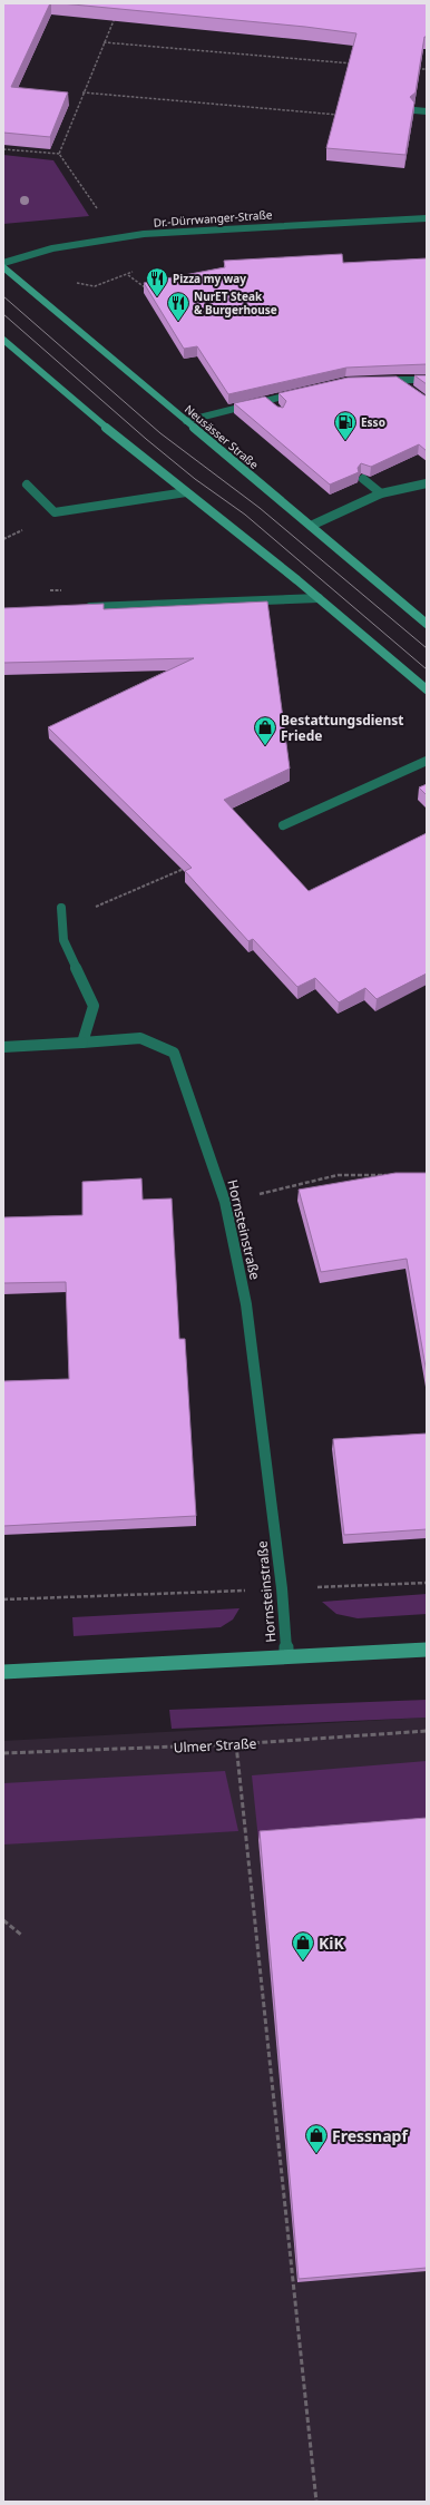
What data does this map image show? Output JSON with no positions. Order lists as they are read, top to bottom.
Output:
{
  "streets": {
    "main road": ["Neusässer Straße"],
    "street": ["Dr.-Dürrwanger-Straße", "Hornsteinstraße"],
    "path": ["Ulmer Straße"]
  },
  "places": {
    "restaurant": ["Pizza my way", "NurET Steak & Burgerhouse"],
    "fuel station": ["Esso"],
    "shop": ["Bestattungsdienst Friede", "KiK", "Fressnapf"]
  }
}
